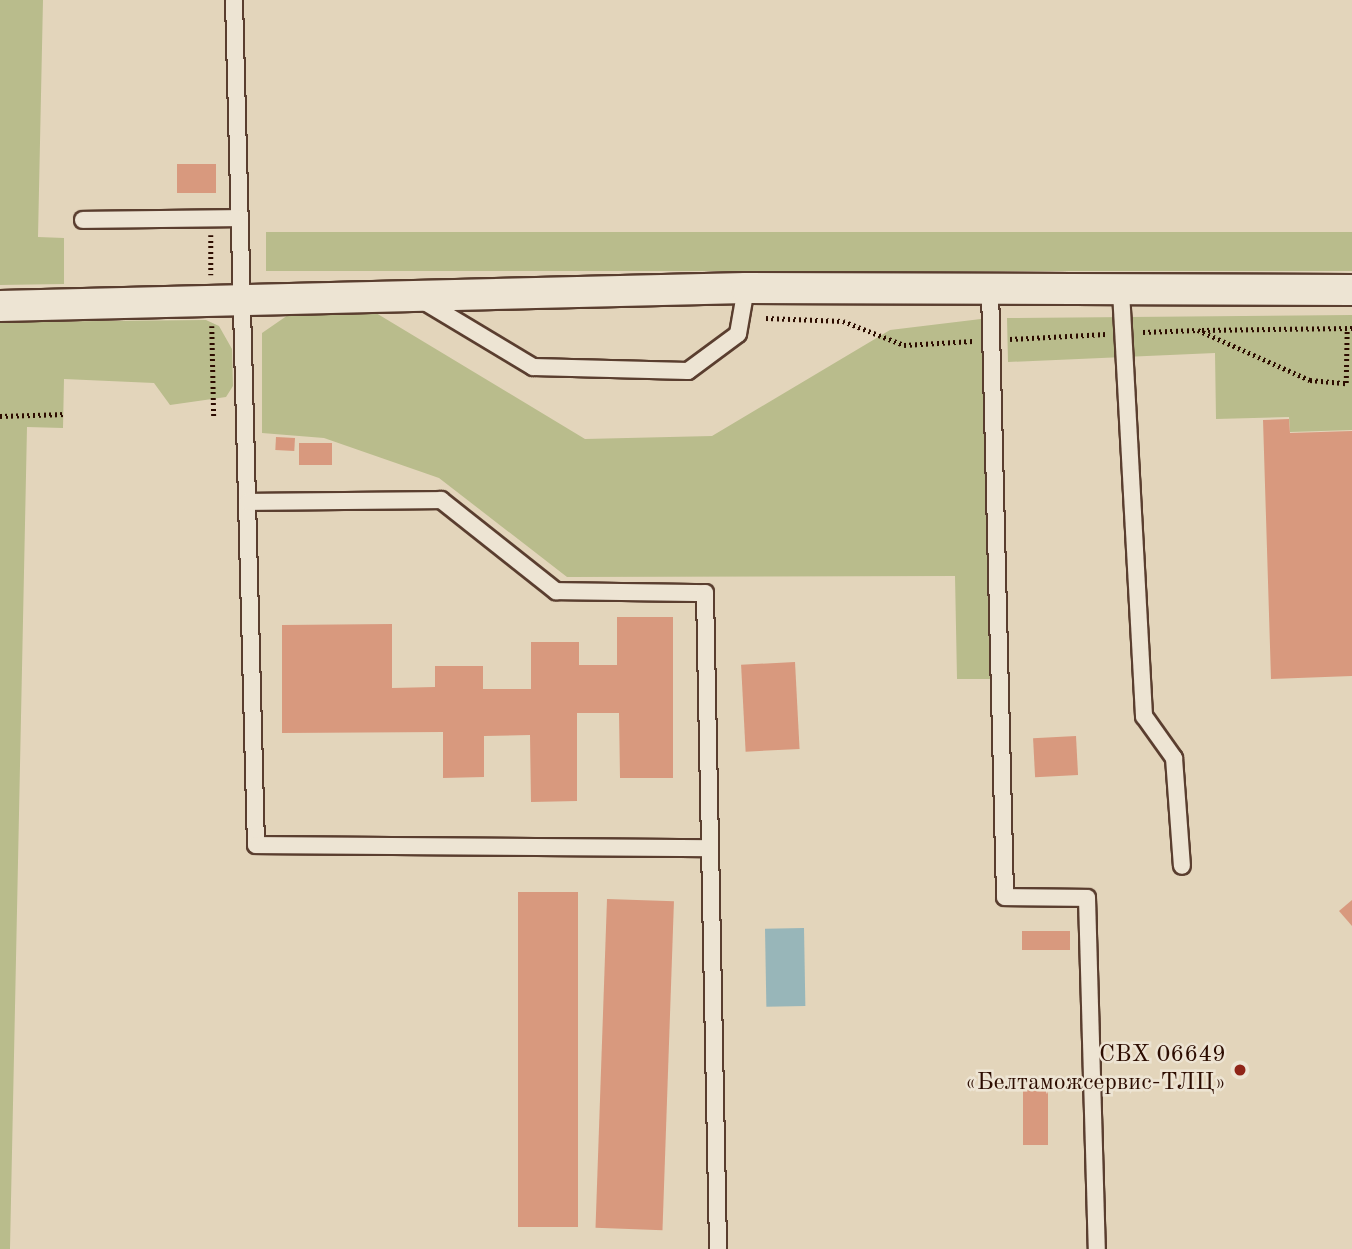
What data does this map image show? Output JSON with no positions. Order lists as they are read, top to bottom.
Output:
{
  "places": ["СВХ 06649 «Белтаможсервис-ТЛЦ»"]
}
